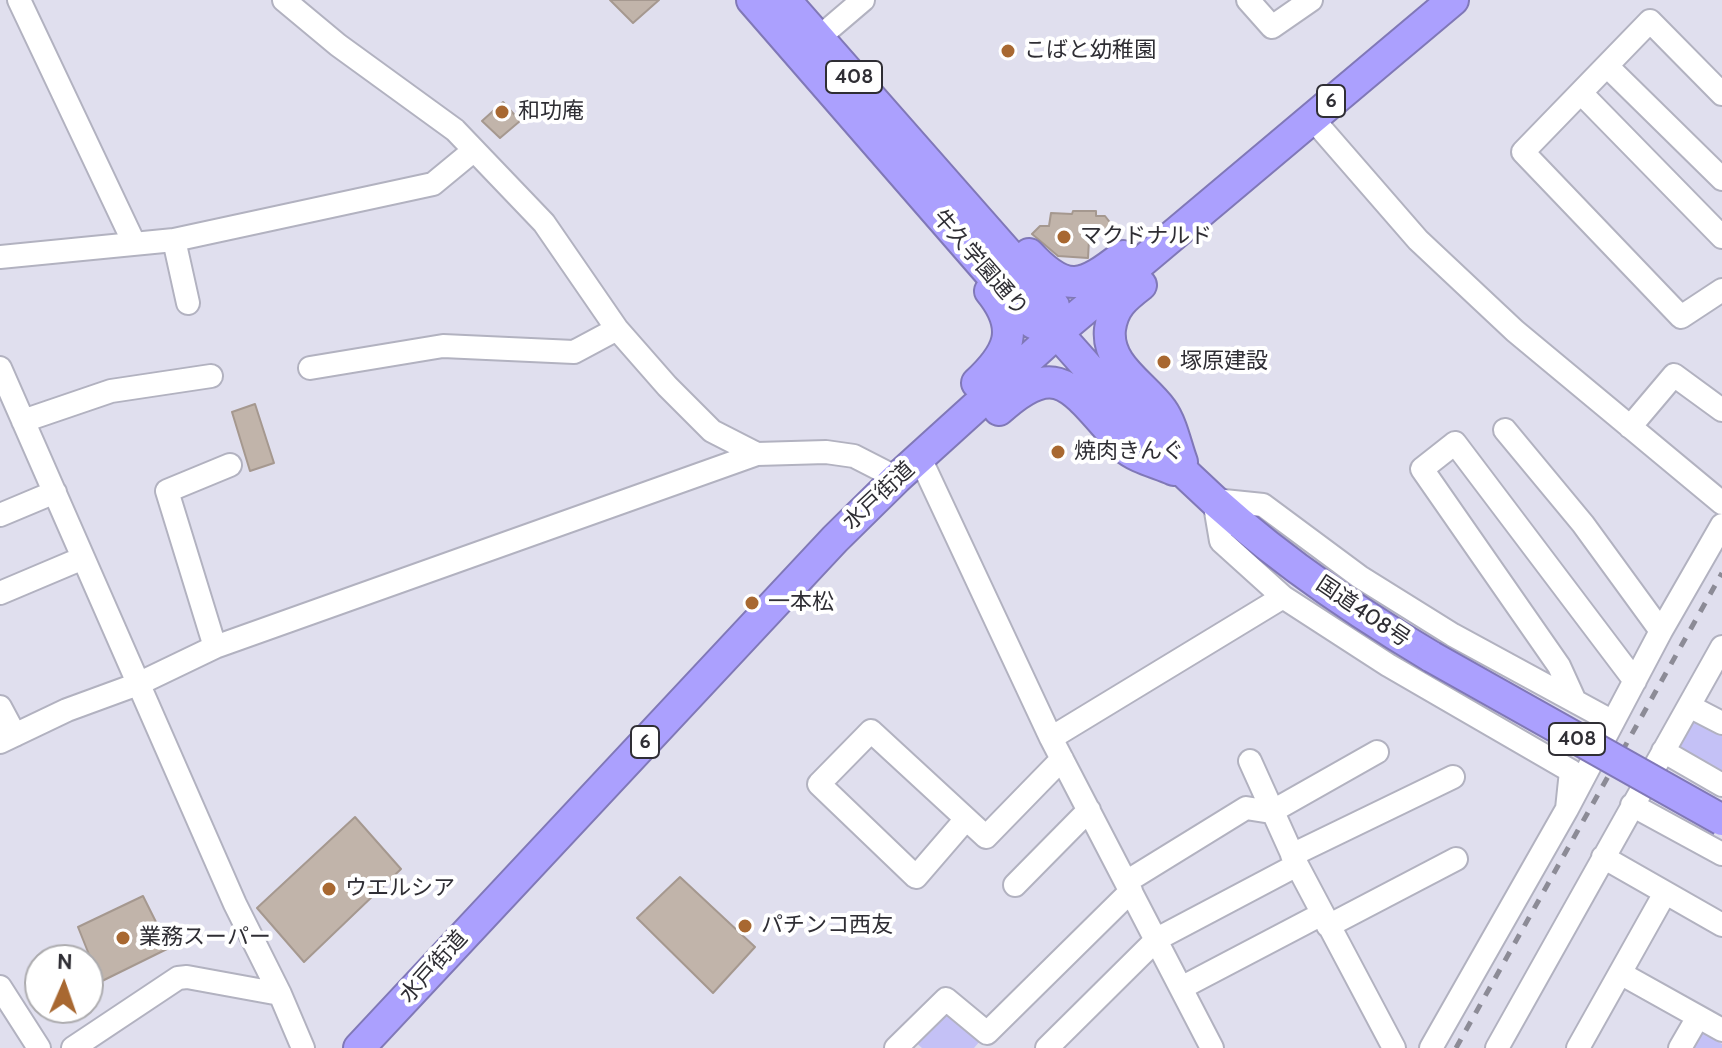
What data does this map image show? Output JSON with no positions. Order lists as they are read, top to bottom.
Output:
{
  "streets": {
    "highway": [
      "408",
      "6",
      "牛久学園通り",
      "水戸街道",
      "国道408号"
    ]
  },
  "crossings": [
    ["牛久学園通り", "水戸街道"],
    ["牛久学園通り", "国道408号"],
    ["水戸街道", "国道408号"]
  ],
  "places": [
    "こばと幼稚園",
    "和功庵",
    "マクドナルド",
    "塚原建設",
    "焼肉きんぐ",
    "一本松",
    "ウエルシア",
    "パチンコ西友",
    "業務スーパー"
  ],
  "north": "top"
}
